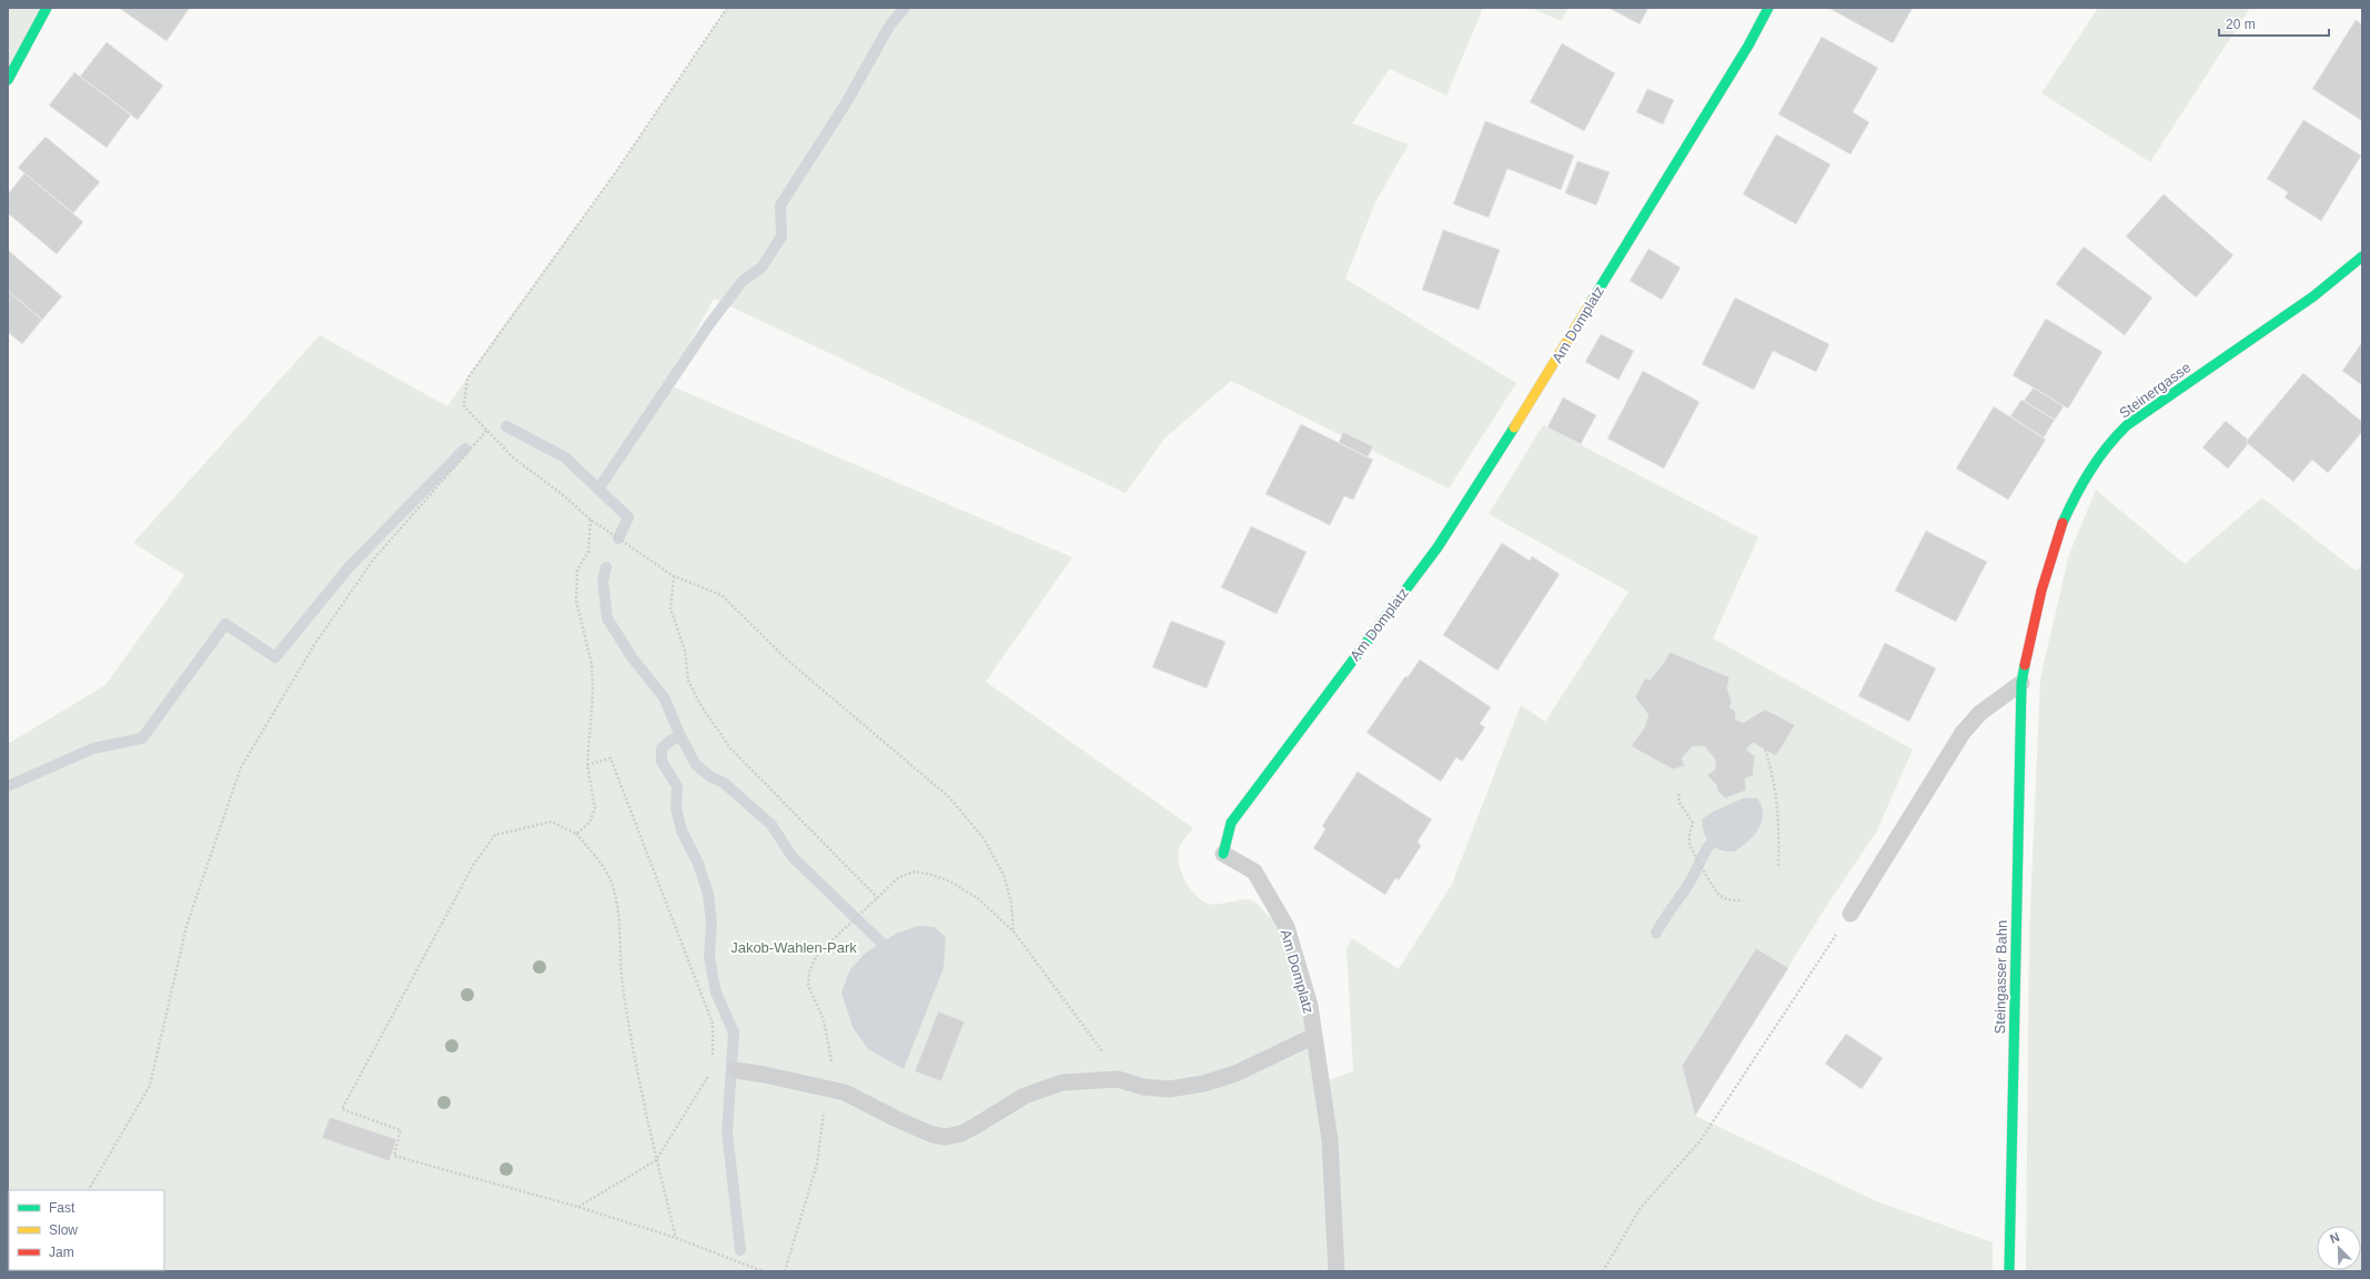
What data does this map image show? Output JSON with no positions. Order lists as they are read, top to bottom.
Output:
{
  "streets": {
    "street": ["Am Domplatz", "Steinergasse", "Steingasser Bahn"]
  },
  "crossings": [
    ["Steinergasse", "Steingasser Bahn"]
  ],
  "parks": ["Jakob-Wahlen-Park"],
  "legend": ["Fast", "Slow", "Jam"],
  "scale_bar": "20 m",
  "north": "top left"
}
